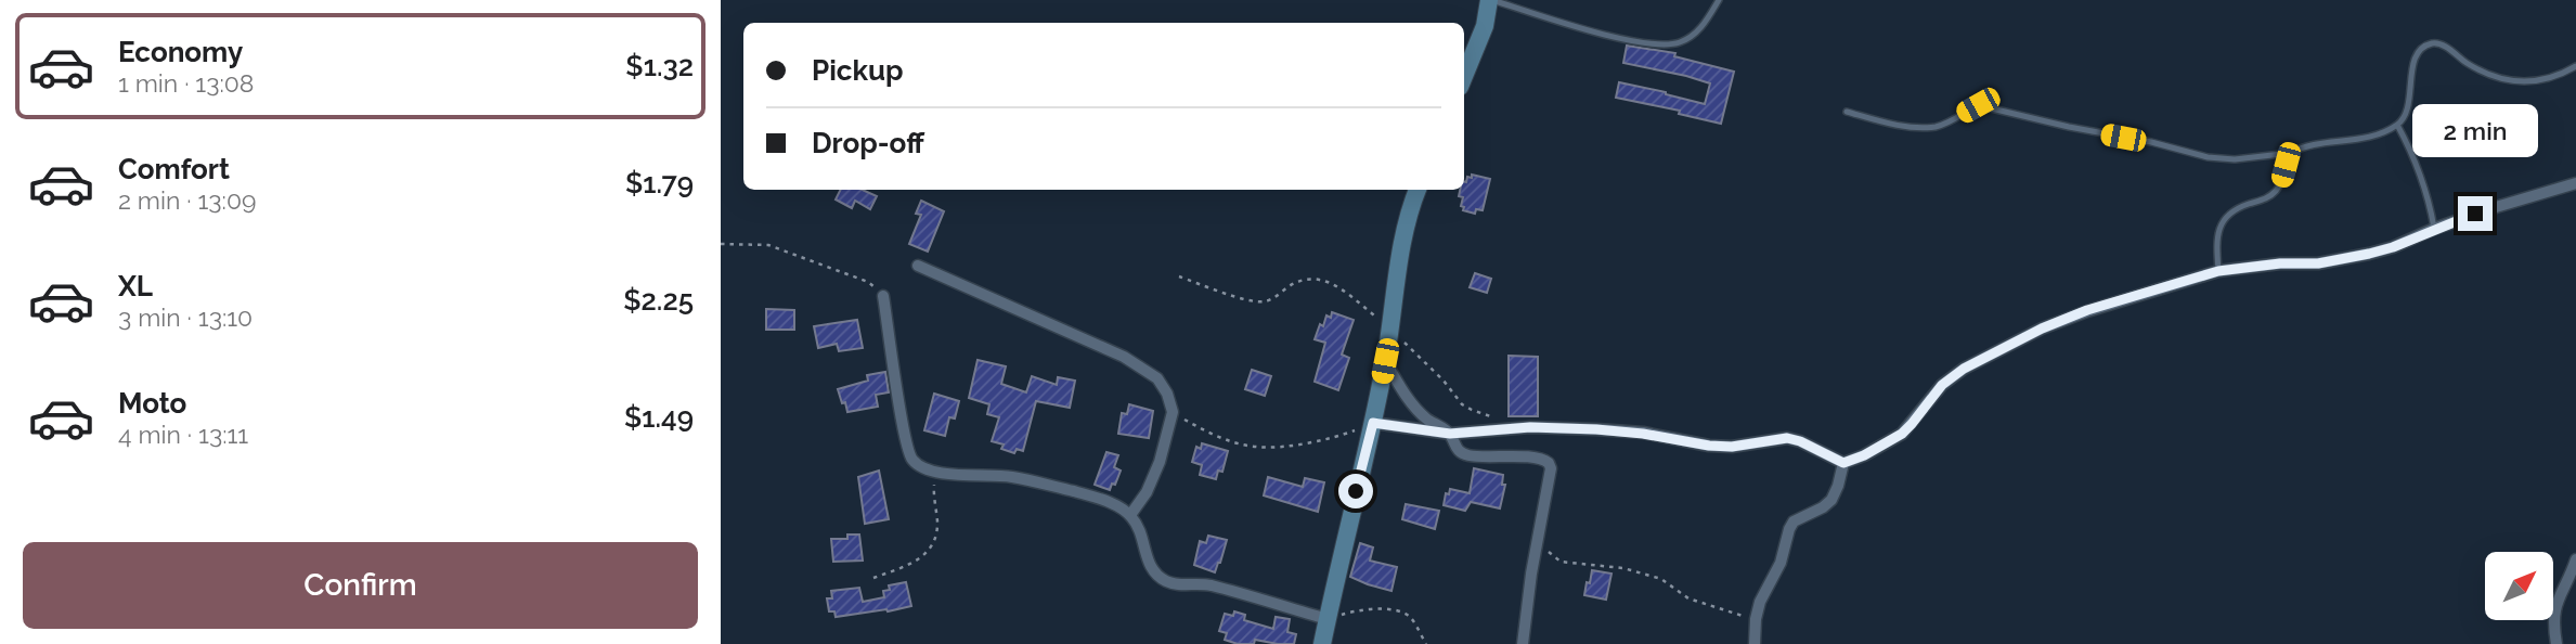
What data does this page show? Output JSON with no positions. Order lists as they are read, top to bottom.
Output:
{
  "north": "top right",
  "page": {
    "list": [
      {
        "name": "Economy",
        "note": "1 min · 13:08",
        "value": "$1.32"
      },
      {
        "name": "Comfort",
        "note": "2 min · 13:09",
        "value": "$1.79"
      },
      {
        "name": "XL",
        "note": "3 min · 13:10",
        "value": "$2.25"
      },
      {
        "name": "Moto",
        "note": "4 min · 13:11",
        "value": "$1.49"
      }
    ],
    "banner": ["Pickup", "Drop-off"],
    "bubble": "2 min",
    "buttons": "Confirm"
  }
}
